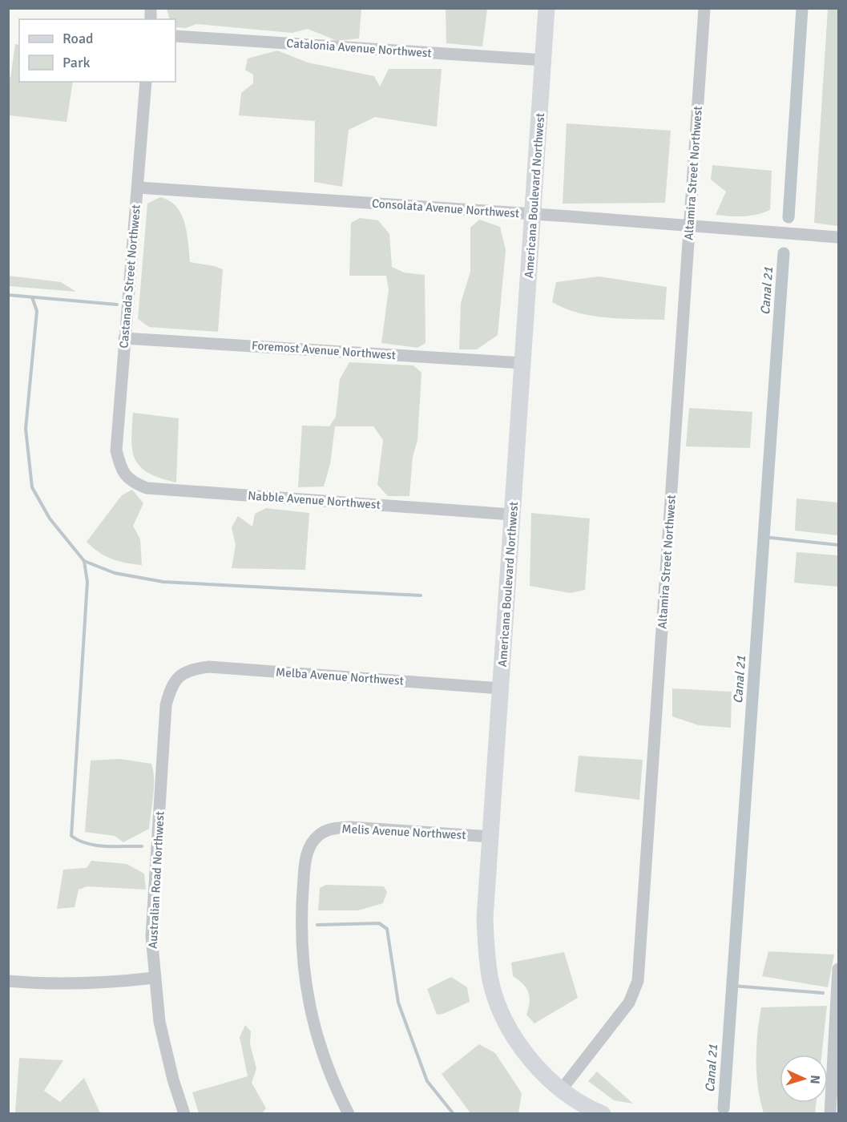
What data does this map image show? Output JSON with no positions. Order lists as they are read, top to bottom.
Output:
{
  "streets": {
    "street": [
      "Catalonia Avenue Northwest",
      "Altamira Street Northwest",
      "Americana Boulevard Northwest",
      "Consolata Avenue Northwest",
      "Castanada Street Northwest",
      "Foremost Avenue Northwest",
      "Nabble Avenue Northwest",
      "Melba Avenue Northwest",
      "Melis Avenue Northwest",
      "Australian Road Northwest"
    ]
  },
  "crossings": [
    ["Catalonia Avenue Northwest", "Americana Boulevard Northwest"],
    ["Altamira Street Northwest", "Americana Boulevard Northwest"],
    ["Altamira Street Northwest", "Consolata Avenue Northwest"],
    ["Americana Boulevard Northwest", "Consolata Avenue Northwest"],
    ["Americana Boulevard Northwest", "Foremost Avenue Northwest"],
    ["Americana Boulevard Northwest", "Nabble Avenue Northwest"],
    ["Americana Boulevard Northwest", "Melba Avenue Northwest"],
    ["Americana Boulevard Northwest", "Melis Avenue Northwest"],
    ["Consolata Avenue Northwest", "Castanada Street Northwest"],
    ["Castanada Street Northwest", "Foremost Avenue Northwest"],
    ["Castanada Street Northwest", "Nabble Avenue Northwest"],
    ["Melba Avenue Northwest", "Australian Road Northwest"]
  ],
  "water": ["Canal 21"],
  "legend": ["Road", "Park"],
  "north": "right"
}
